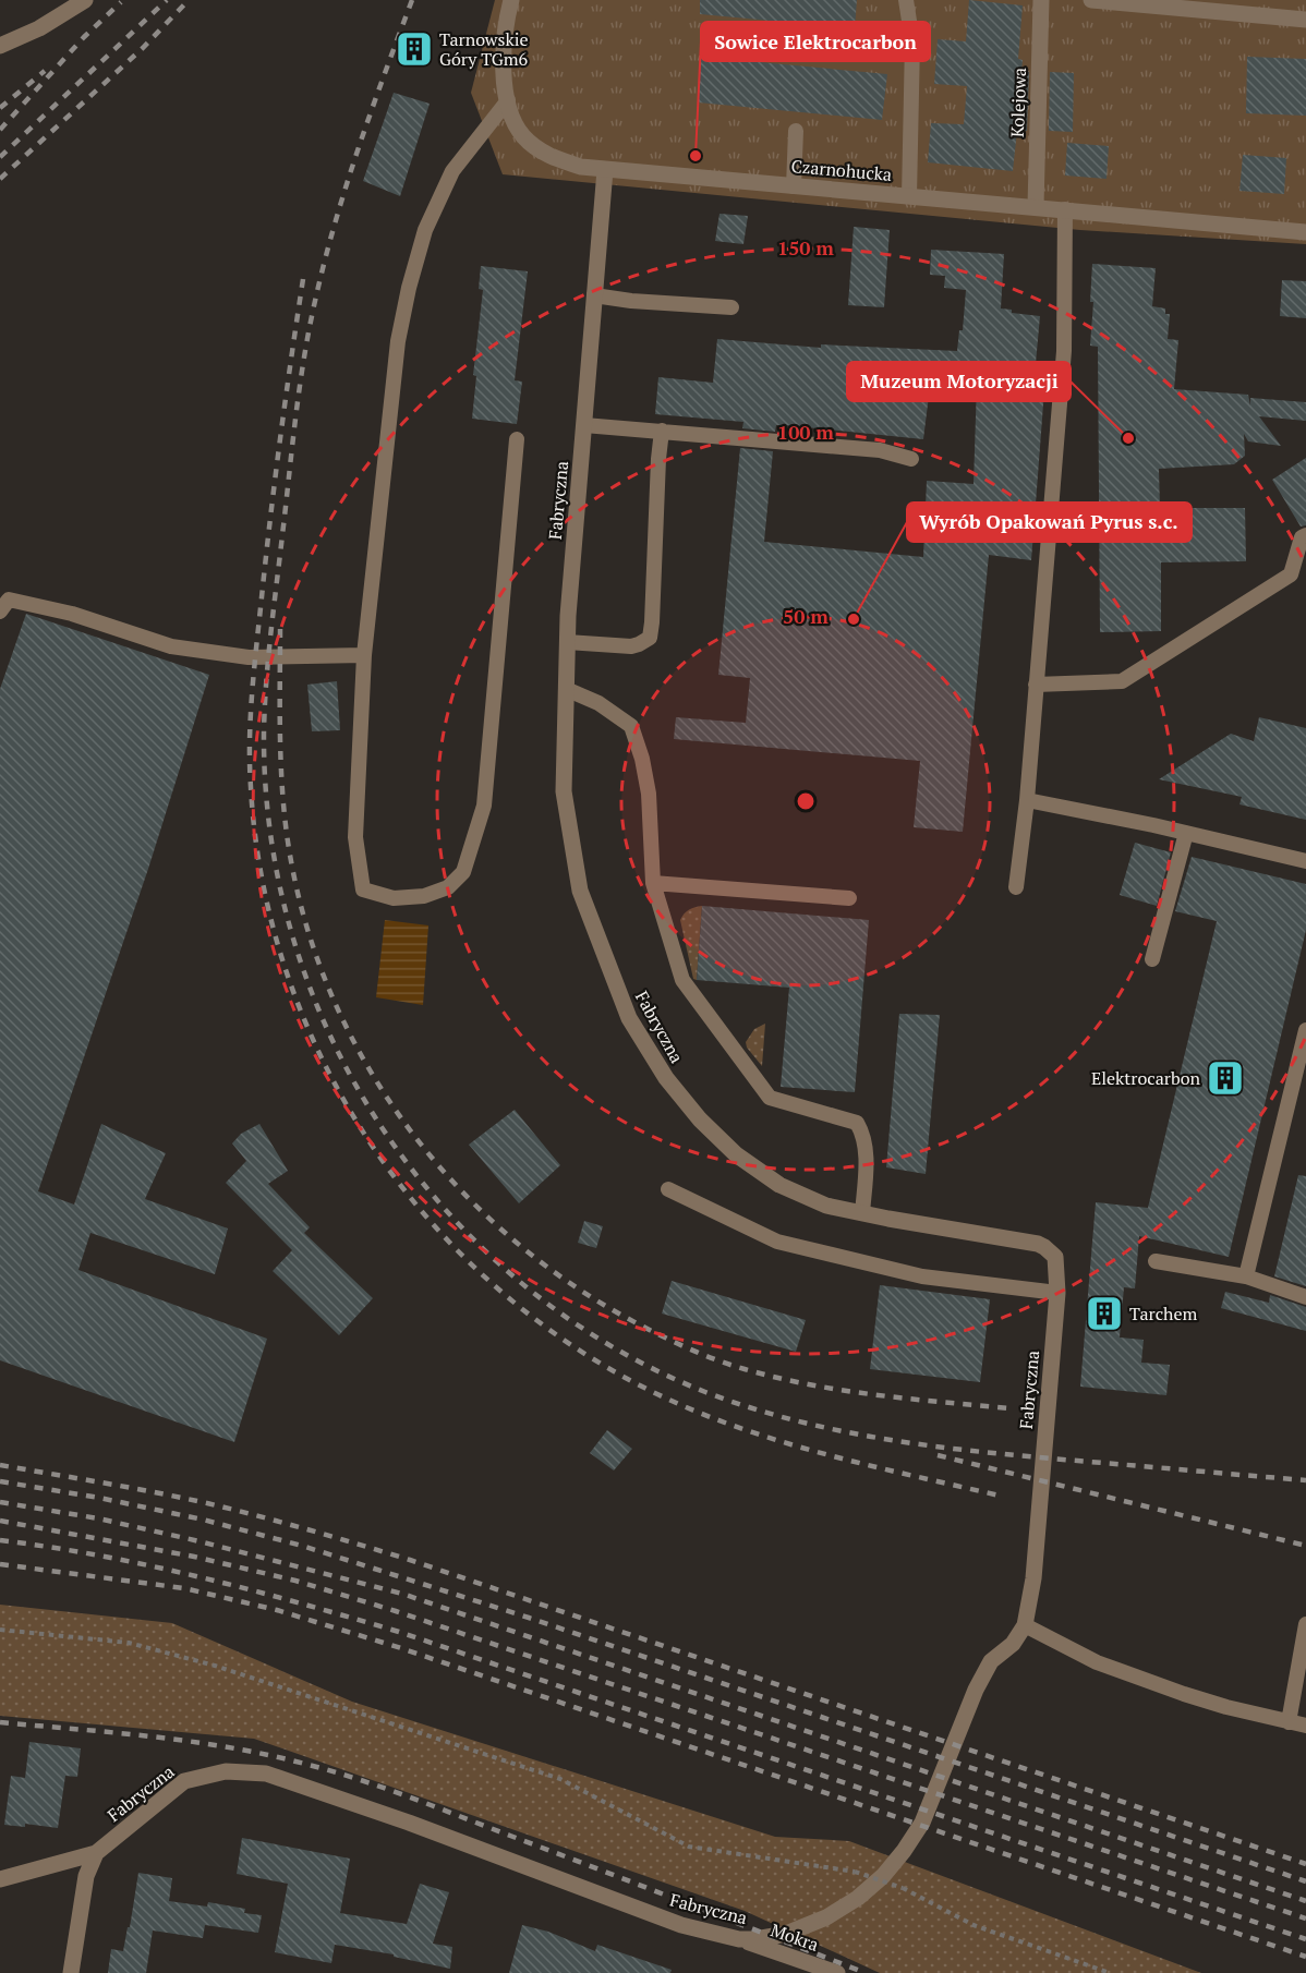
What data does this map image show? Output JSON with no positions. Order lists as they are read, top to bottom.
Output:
{
  "streets": {
    "street": [
      "Kolejowa",
      "Czarnohucka",
      "Fabryczna",
      "Mokra"
    ]
  },
  "crossings": [
    ["Kolejowa", "Czarnohucka"],
    ["Czarnohucka", "Fabryczna"],
    ["Fabryczna", "Mokra"]
  ],
  "places": {
    "building": ["Tarnowskie Góry TGm6", "Elektrocarbon", "Tarchem"],
    "other": ["Sowice Elektrocarbon", "Muzeum Motoryzacji", "Wyrób Opakowań Pyrus s.c."]
  },
  "rings": ["150 m", "100 m", "50 m"]
}
